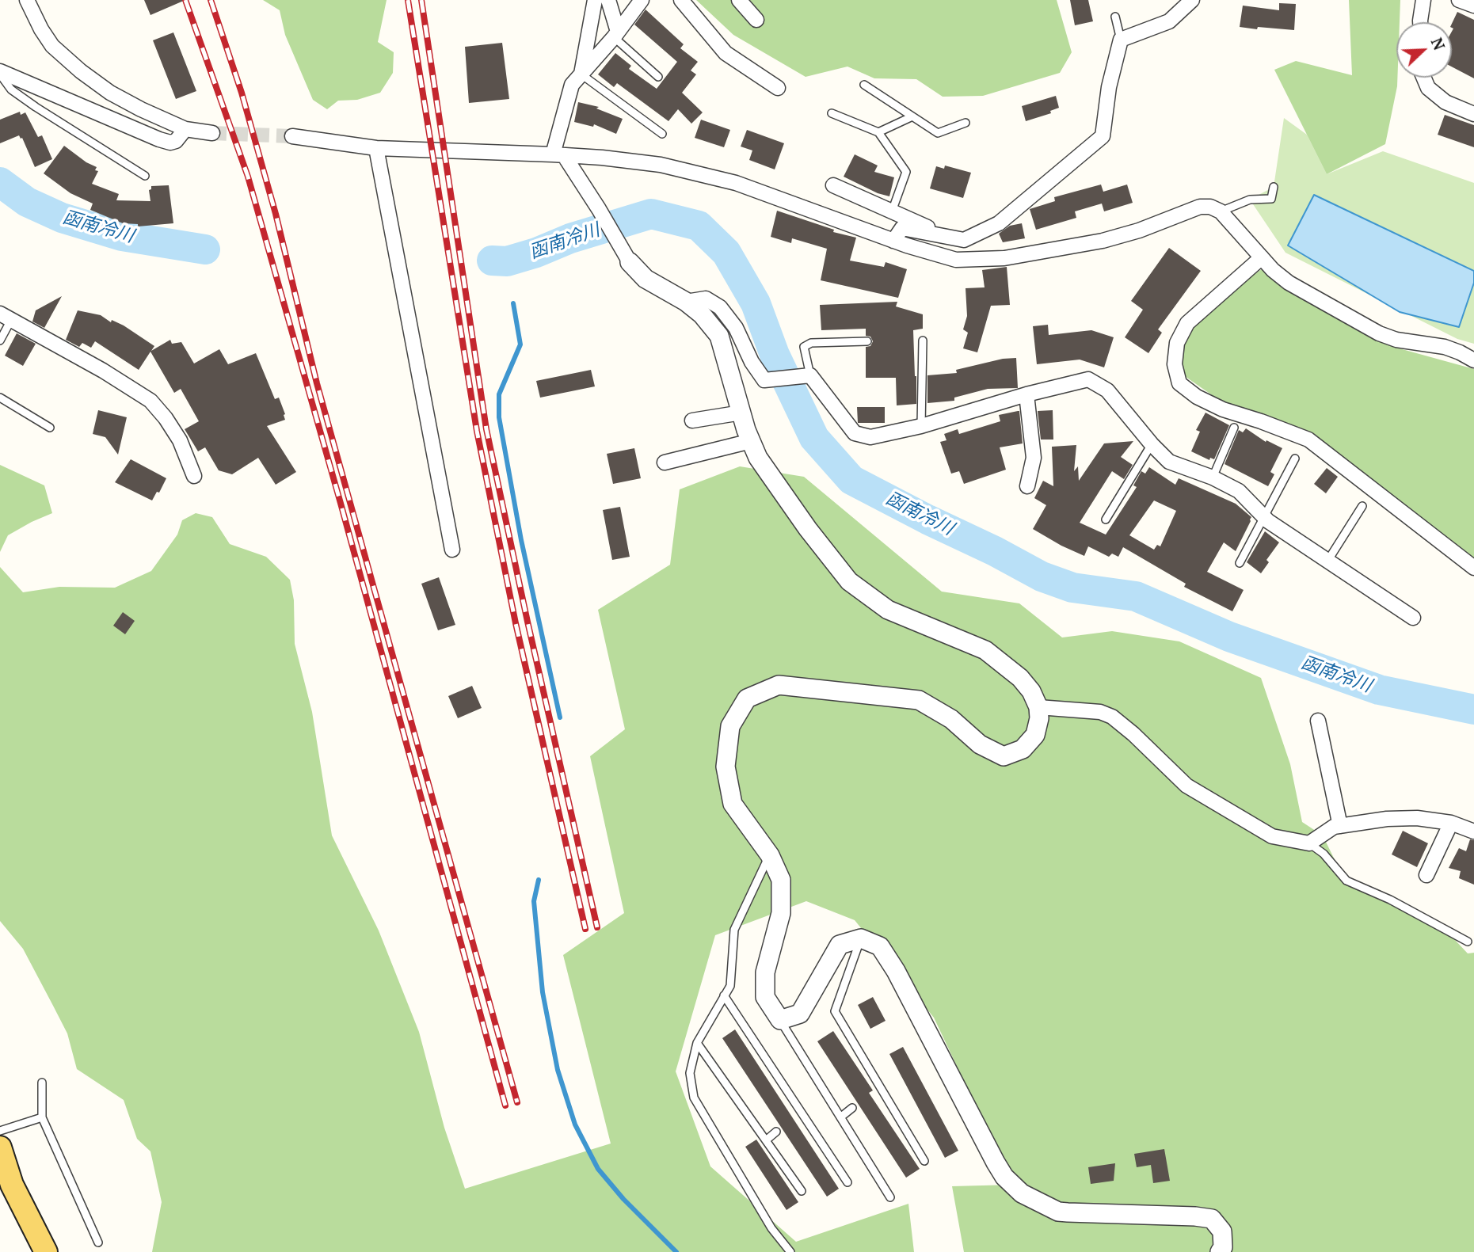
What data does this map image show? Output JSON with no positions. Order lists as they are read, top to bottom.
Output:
{
  "water": ["函南冷川"],
  "north": "top right"
}
